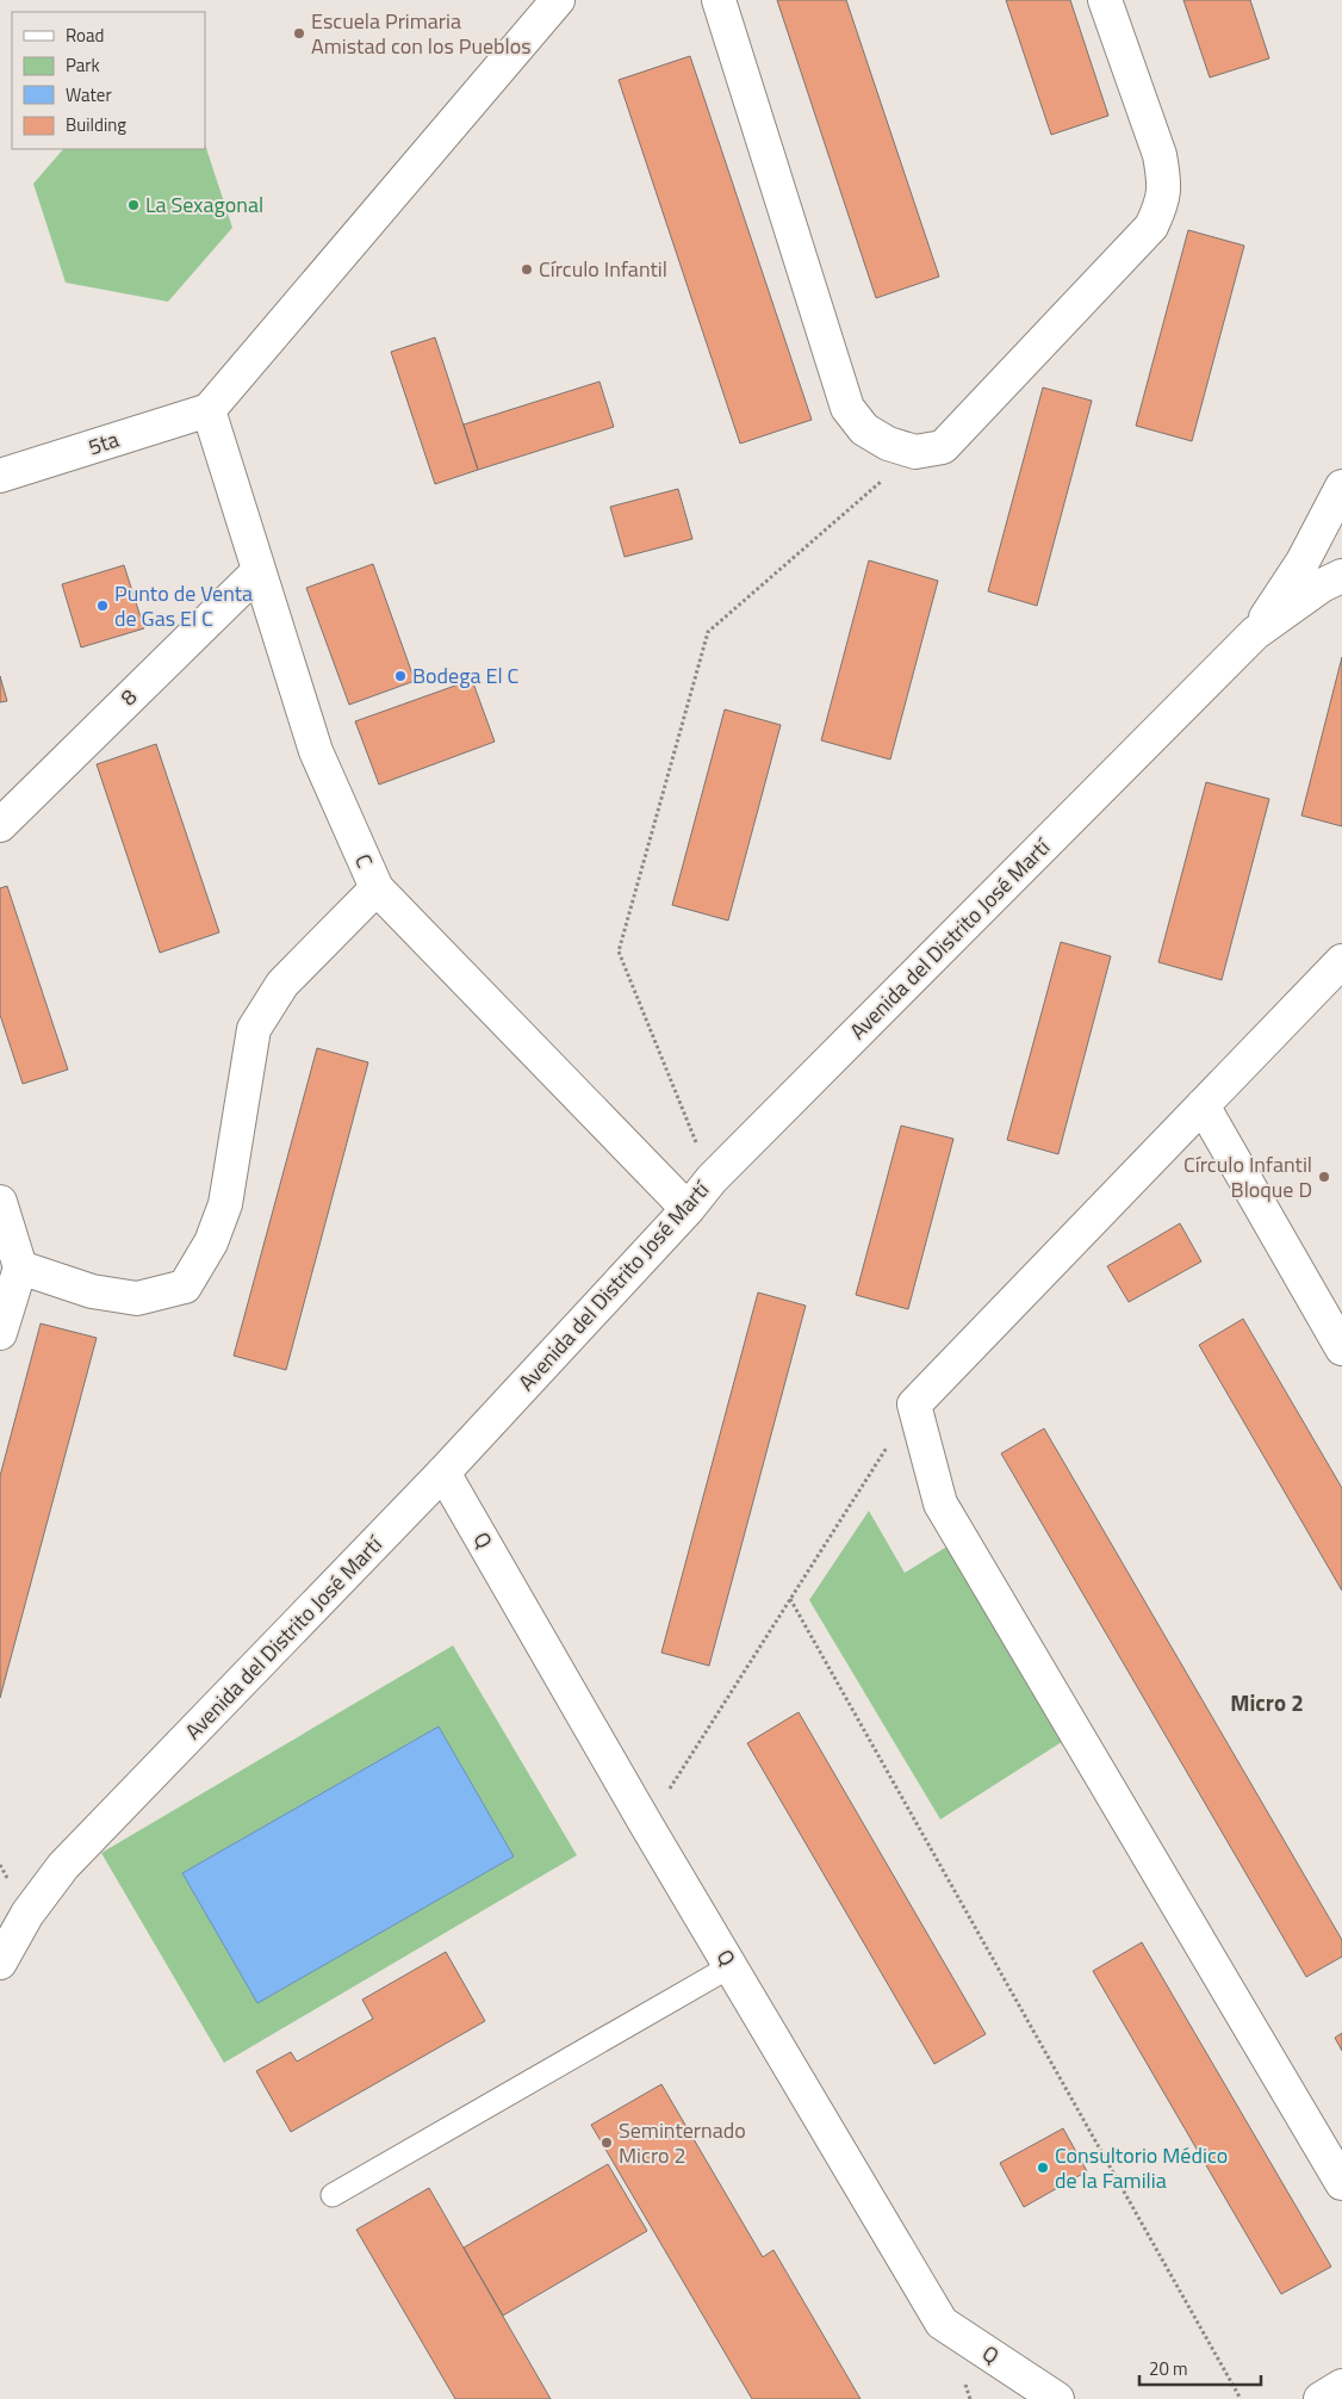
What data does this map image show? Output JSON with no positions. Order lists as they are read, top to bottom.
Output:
{
  "streets": {
    "street": [
      "5ta",
      "8",
      "C",
      "Avenida del Distrito José Martí",
      "Q"
    ]
  },
  "crossings": [
    ["5ta", "C"],
    ["8", "C"],
    ["C", "Avenida del Distrito José Martí"],
    ["Avenida del Distrito José Martí", "Q"]
  ],
  "districts": ["Micro 2"],
  "places": [
    "Escuela Primaria Amistad con los Pueblos",
    "La Sexagonal",
    "Círculo Infantil",
    "Punto de Venta de Gas El C",
    "Bodega El C",
    "Círculo Infantil Bloque D",
    "Seminternado Micro 2",
    "Consultorio Médico de la Familia"
  ],
  "legend": [
    "Road",
    "Park",
    "Water",
    "Building"
  ],
  "scale_bar": "20 m"
}
